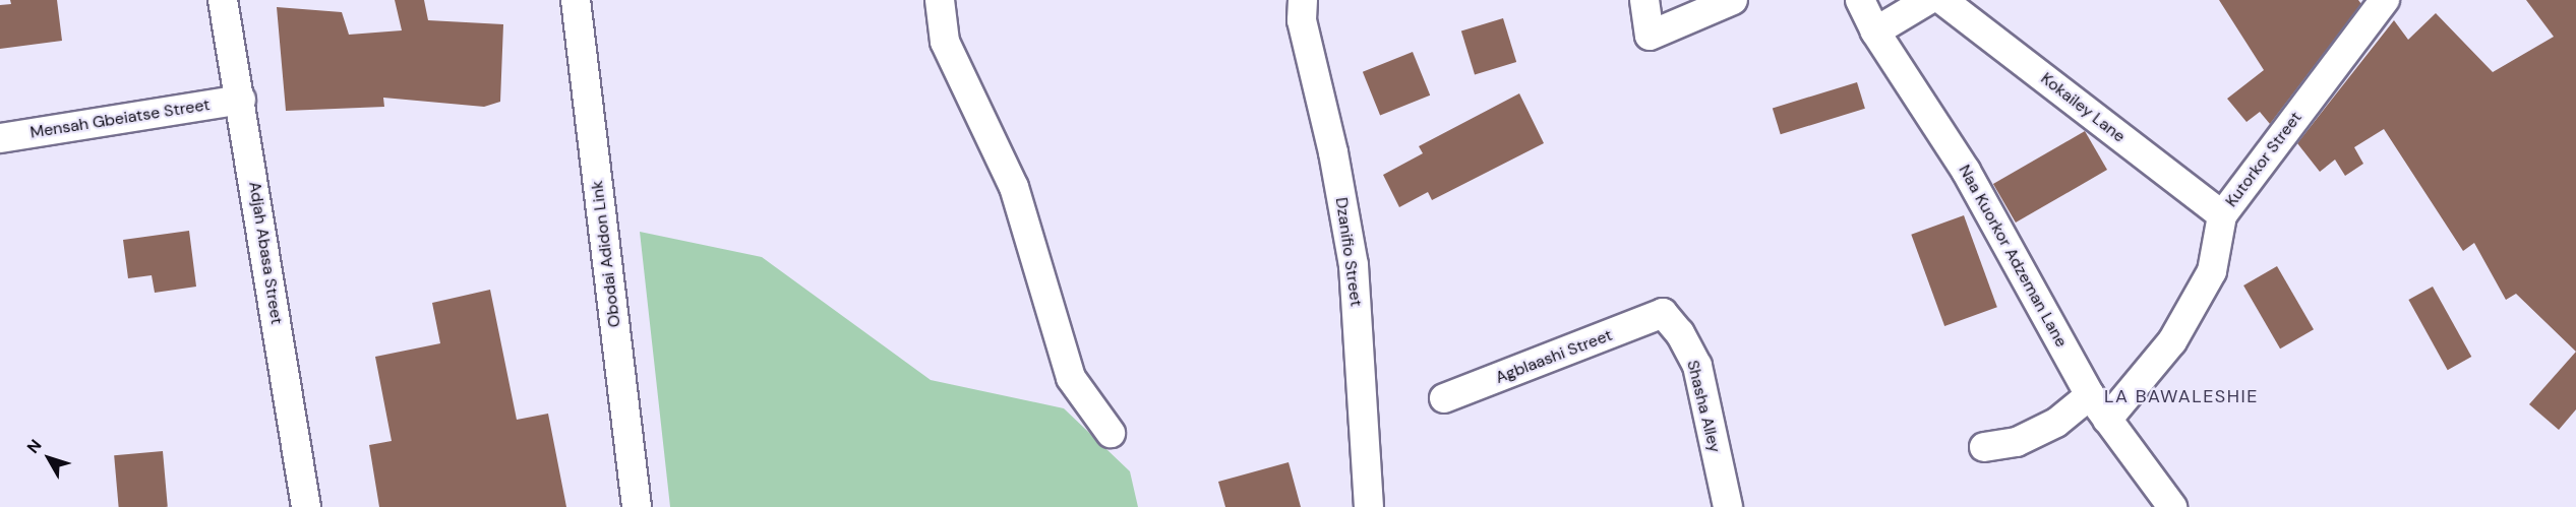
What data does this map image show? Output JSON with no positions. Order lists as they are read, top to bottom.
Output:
{
  "streets": {
    "street": [
      "Kokailey Lane",
      "Mensah Gbeiatse Street",
      "Kutorkor Street",
      "Dzanifio Street",
      "Adjah Abasa Street",
      "Obodai Adidon Link",
      "Naa Kuorkor Adzeman Lane",
      "Agblaashi Street",
      "Shasha Alley"
    ]
  },
  "crossings": [
    ["Kokailey Lane", "Kutorkor Street"],
    ["Mensah Gbeiatse Street", "Adjah Abasa Street"],
    ["Kutorkor Street", "Naa Kuorkor Adzeman Lane"],
    ["Agblaashi Street", "Shasha Alley"]
  ],
  "districts": ["LA BAWALESHIE"],
  "north": "top left"
}
